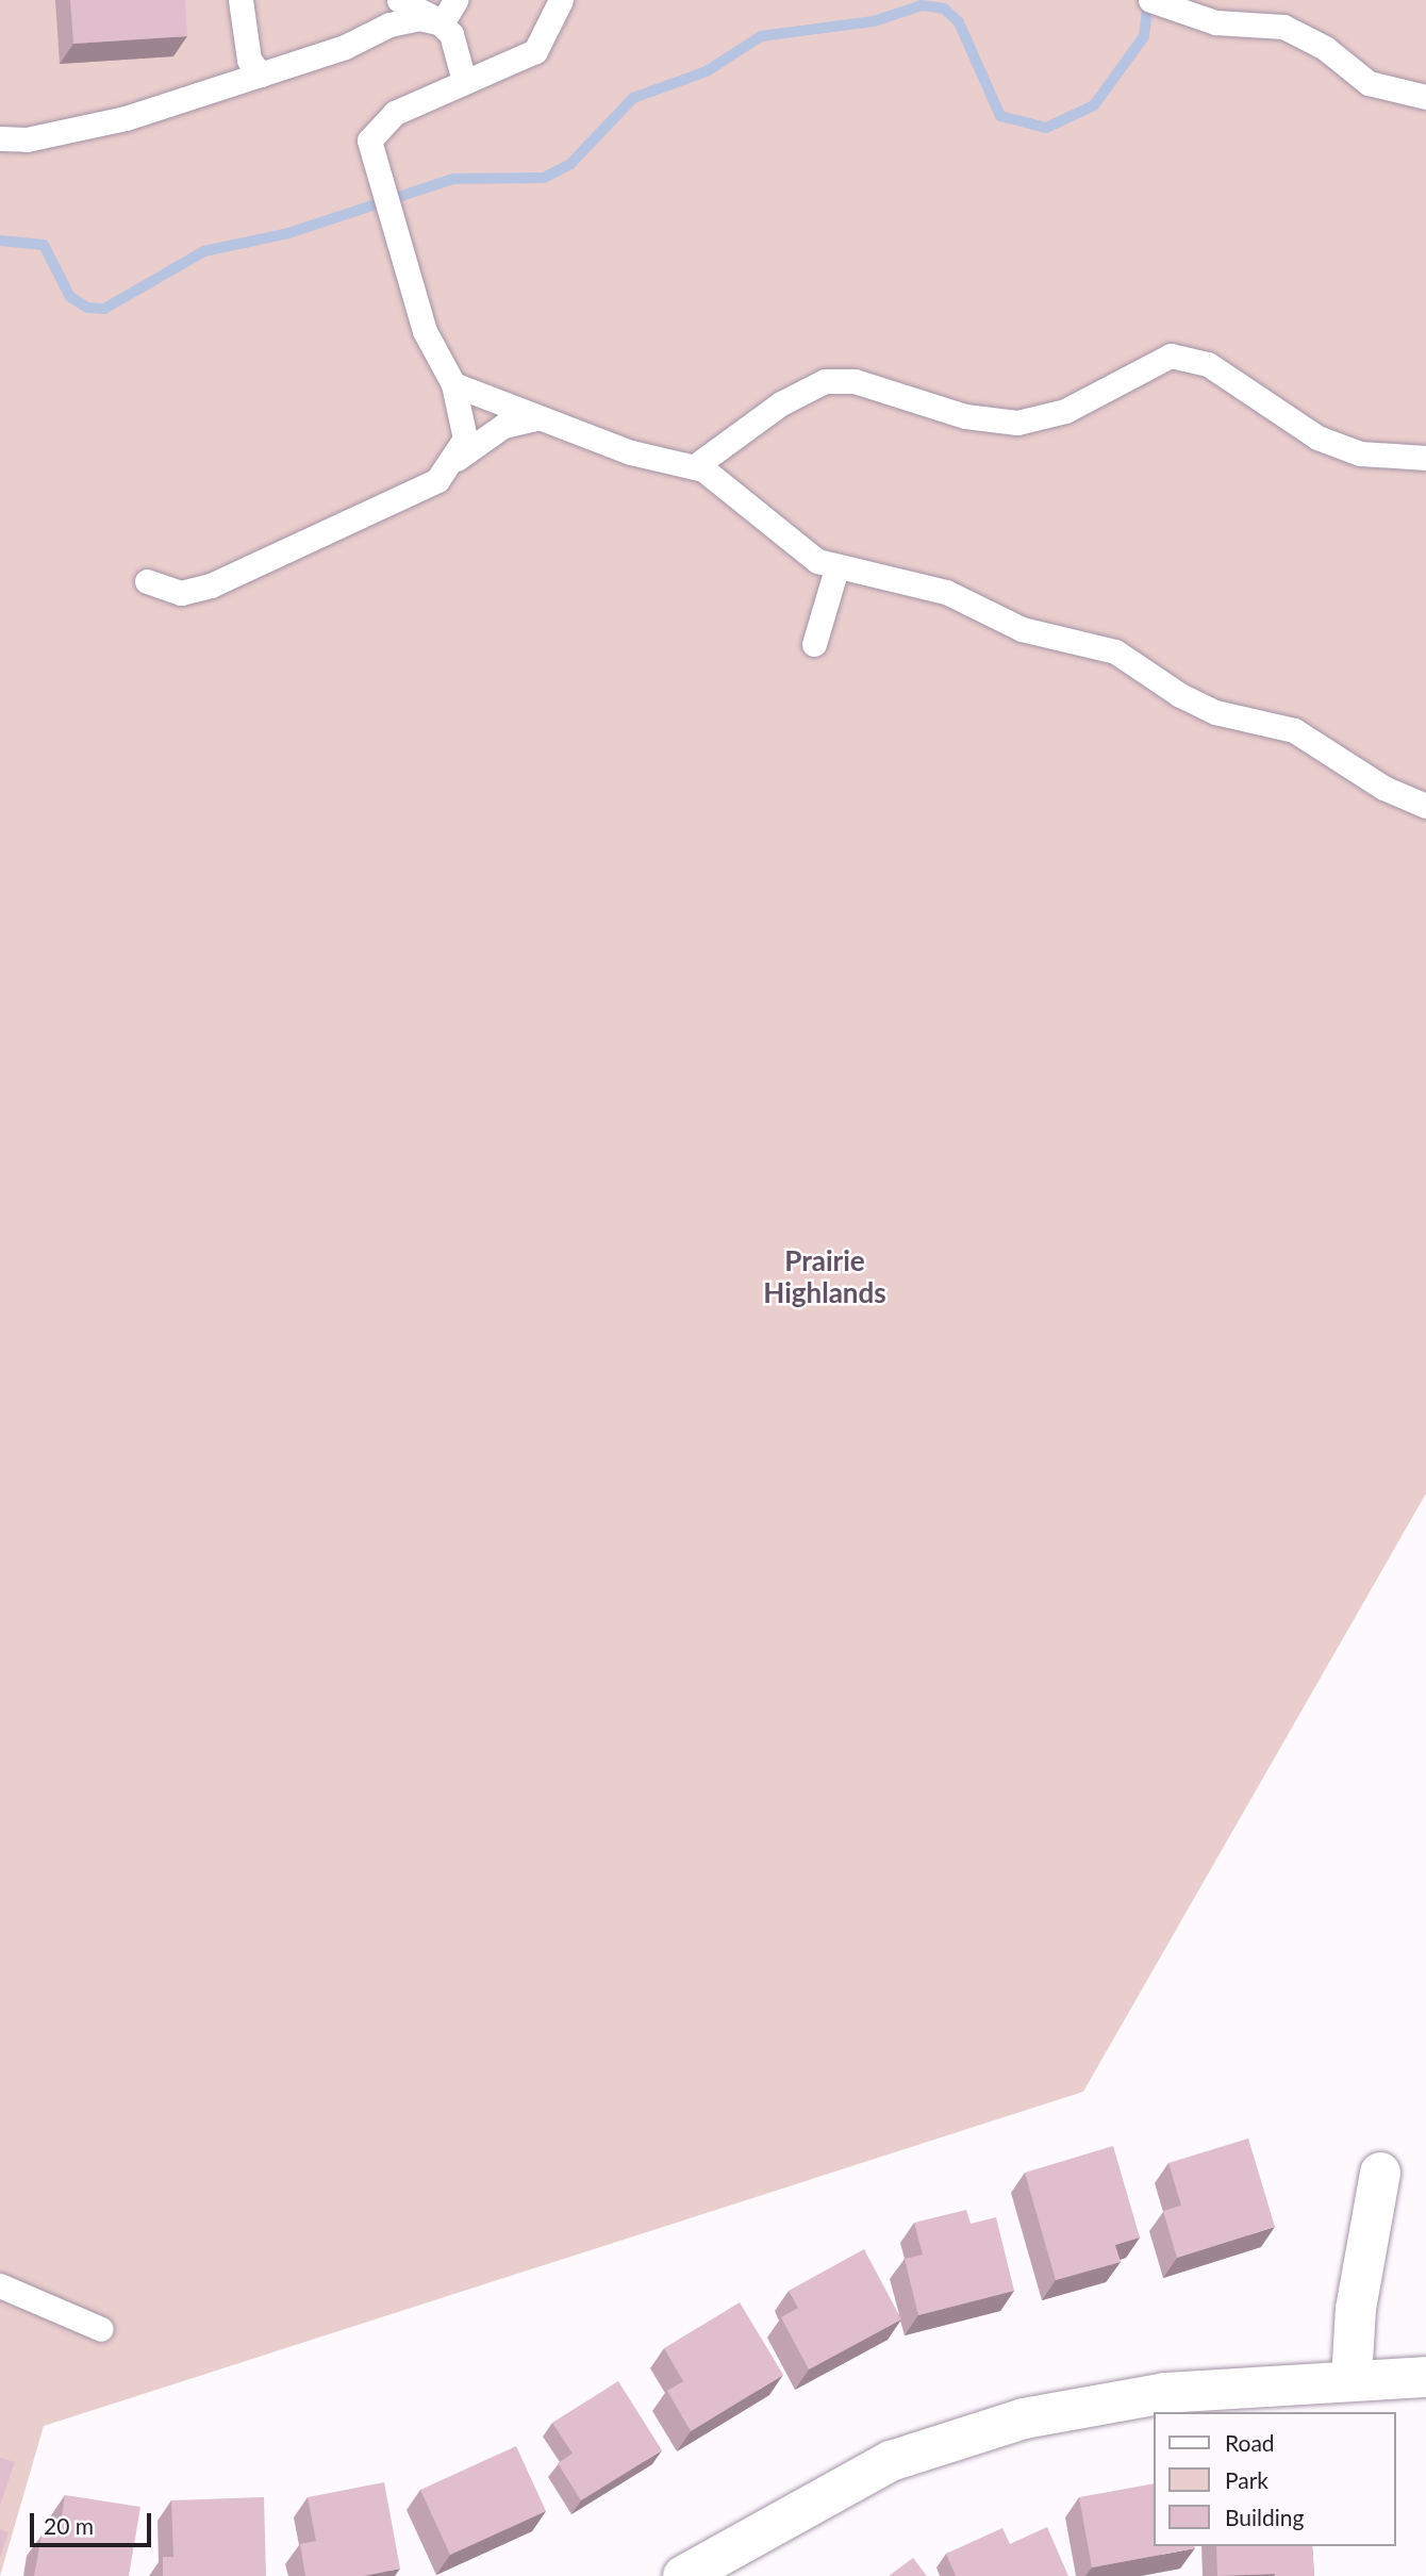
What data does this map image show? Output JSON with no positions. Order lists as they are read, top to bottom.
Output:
{
  "districts": ["Prairie Highlands"],
  "legend": ["Road", "Park", "Building"],
  "scale_bar": "20 m"
}
